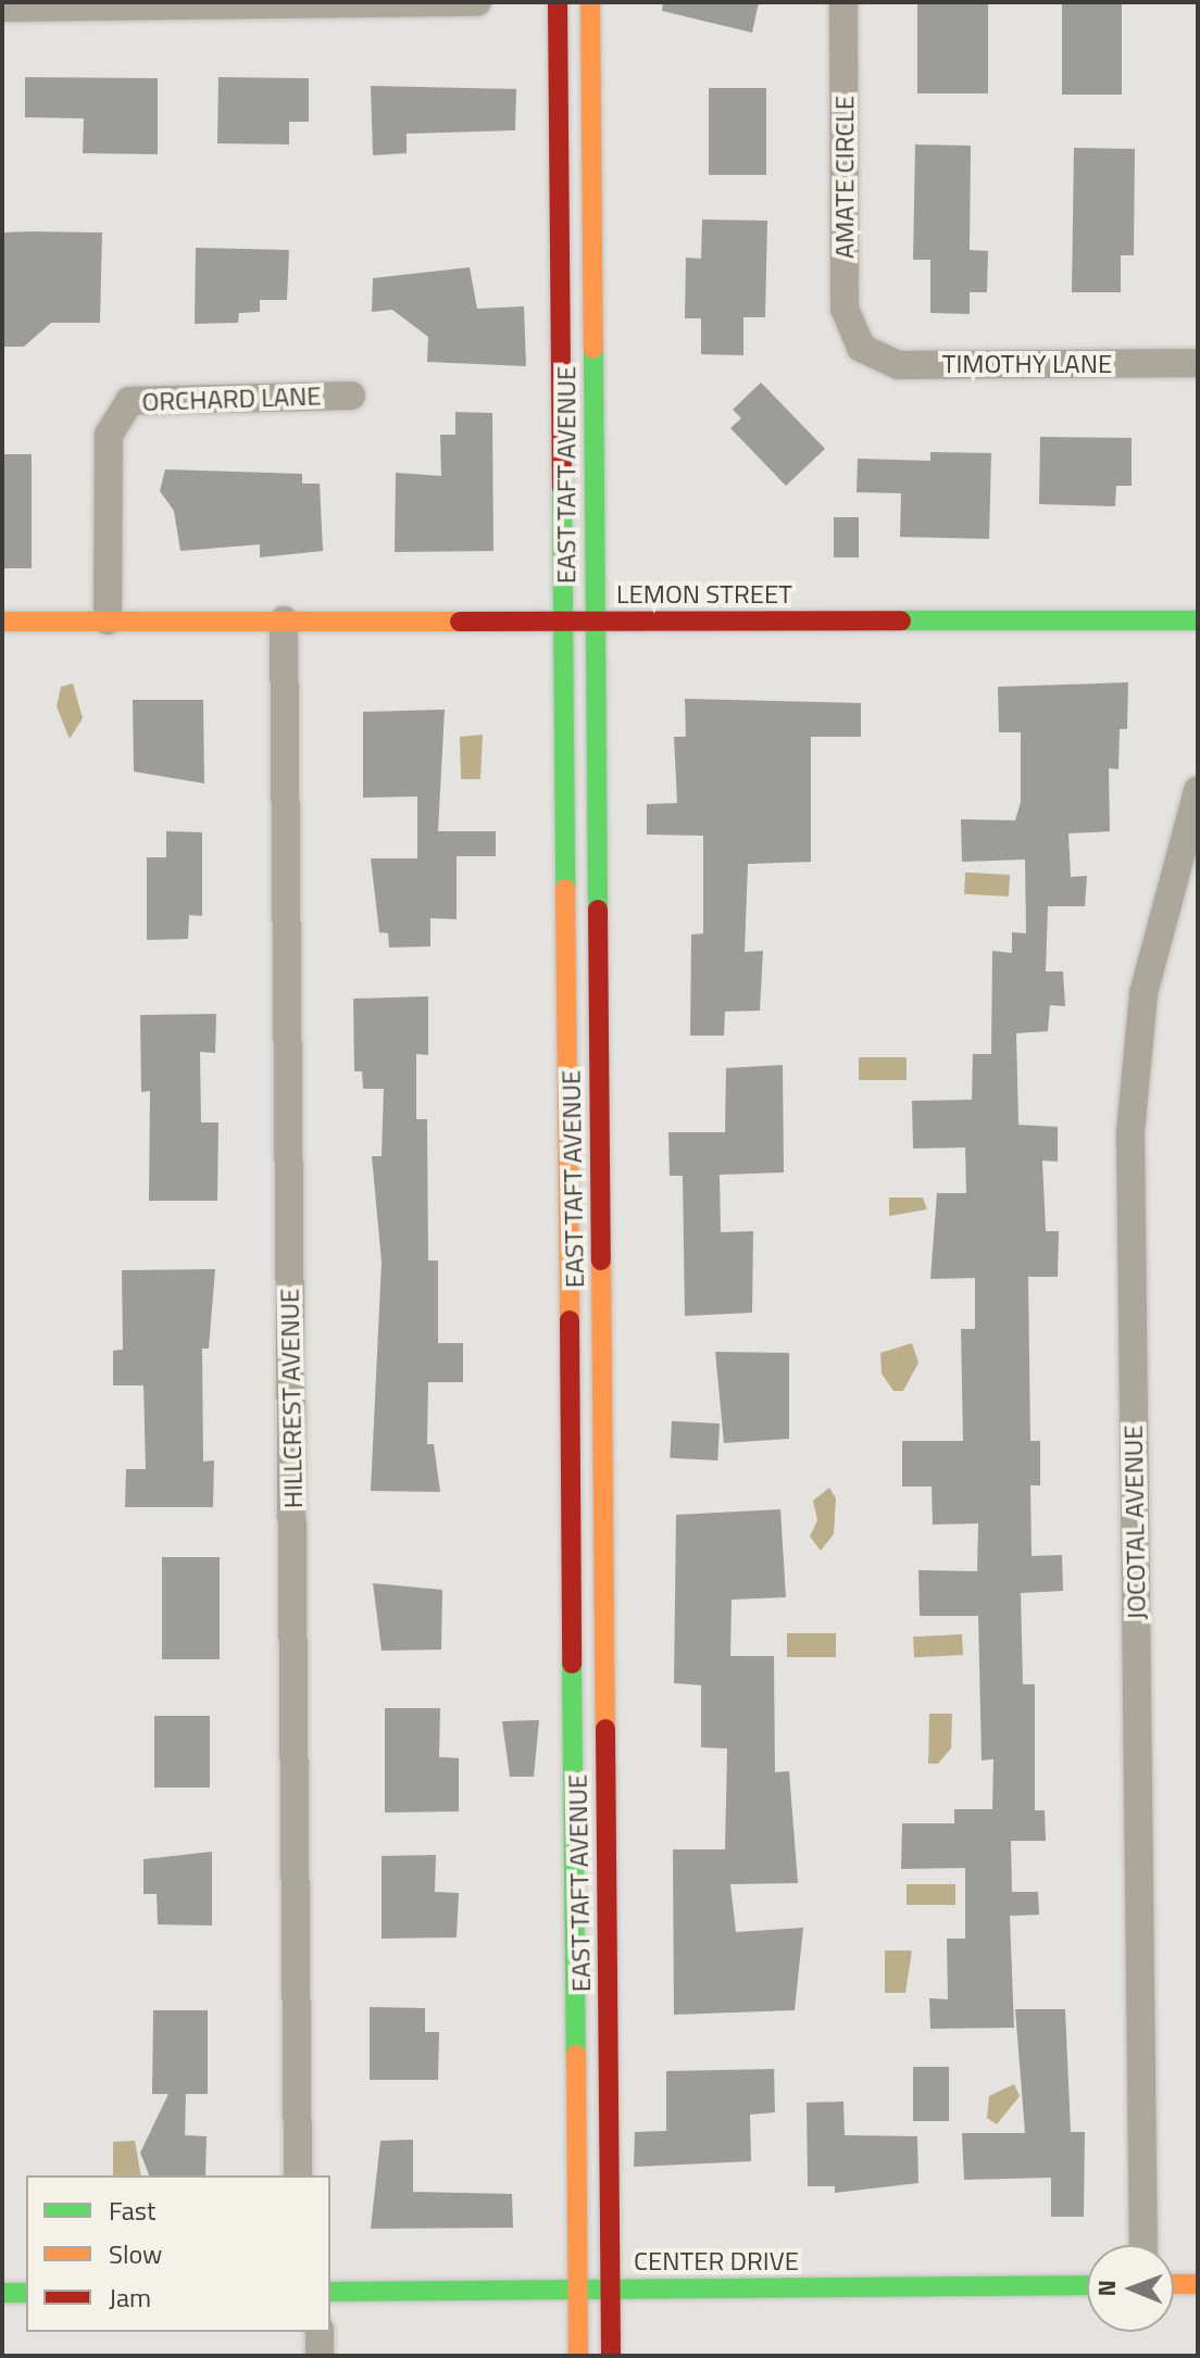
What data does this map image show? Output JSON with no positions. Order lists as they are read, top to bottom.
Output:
{
  "streets": {
    "street": [
      "AMATE CIRCLE",
      "TIMOTHY LANE",
      "ORCHARD LANE",
      "EAST TAFT AVENUE",
      "LEMON STREET",
      "HILLCREST AVENUE",
      "JOCOTAL AVENUE",
      "CENTER DRIVE"
    ]
  },
  "crossings": [
    ["AMATE CIRCLE", "TIMOTHY LANE"],
    ["ORCHARD LANE", "LEMON STREET"],
    ["EAST TAFT AVENUE", "LEMON STREET"],
    ["EAST TAFT AVENUE", "CENTER DRIVE"],
    ["LEMON STREET", "HILLCREST AVENUE"]
  ],
  "legend": ["Fast", "Slow", "Jam"],
  "north": "left"
}
